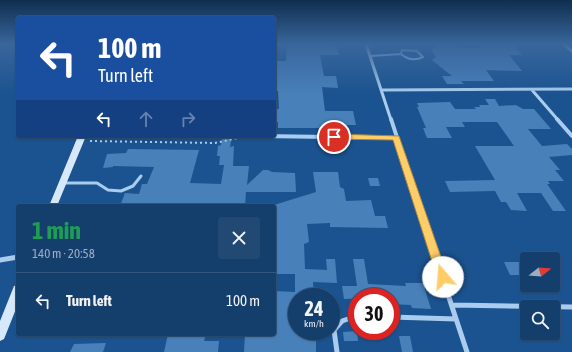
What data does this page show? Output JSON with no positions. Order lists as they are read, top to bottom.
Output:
{
  "north": "right",
  "page": {
    "turn": ["100 m", "Turn left"],
    "heading": ["1 min", "140 m · 20:58"],
    "list": [
      {
        "name": "Turn left",
        "value": "100 m"
      }
    ],
    "speed": "24 km/h",
    "limit": "30"
  }
}
